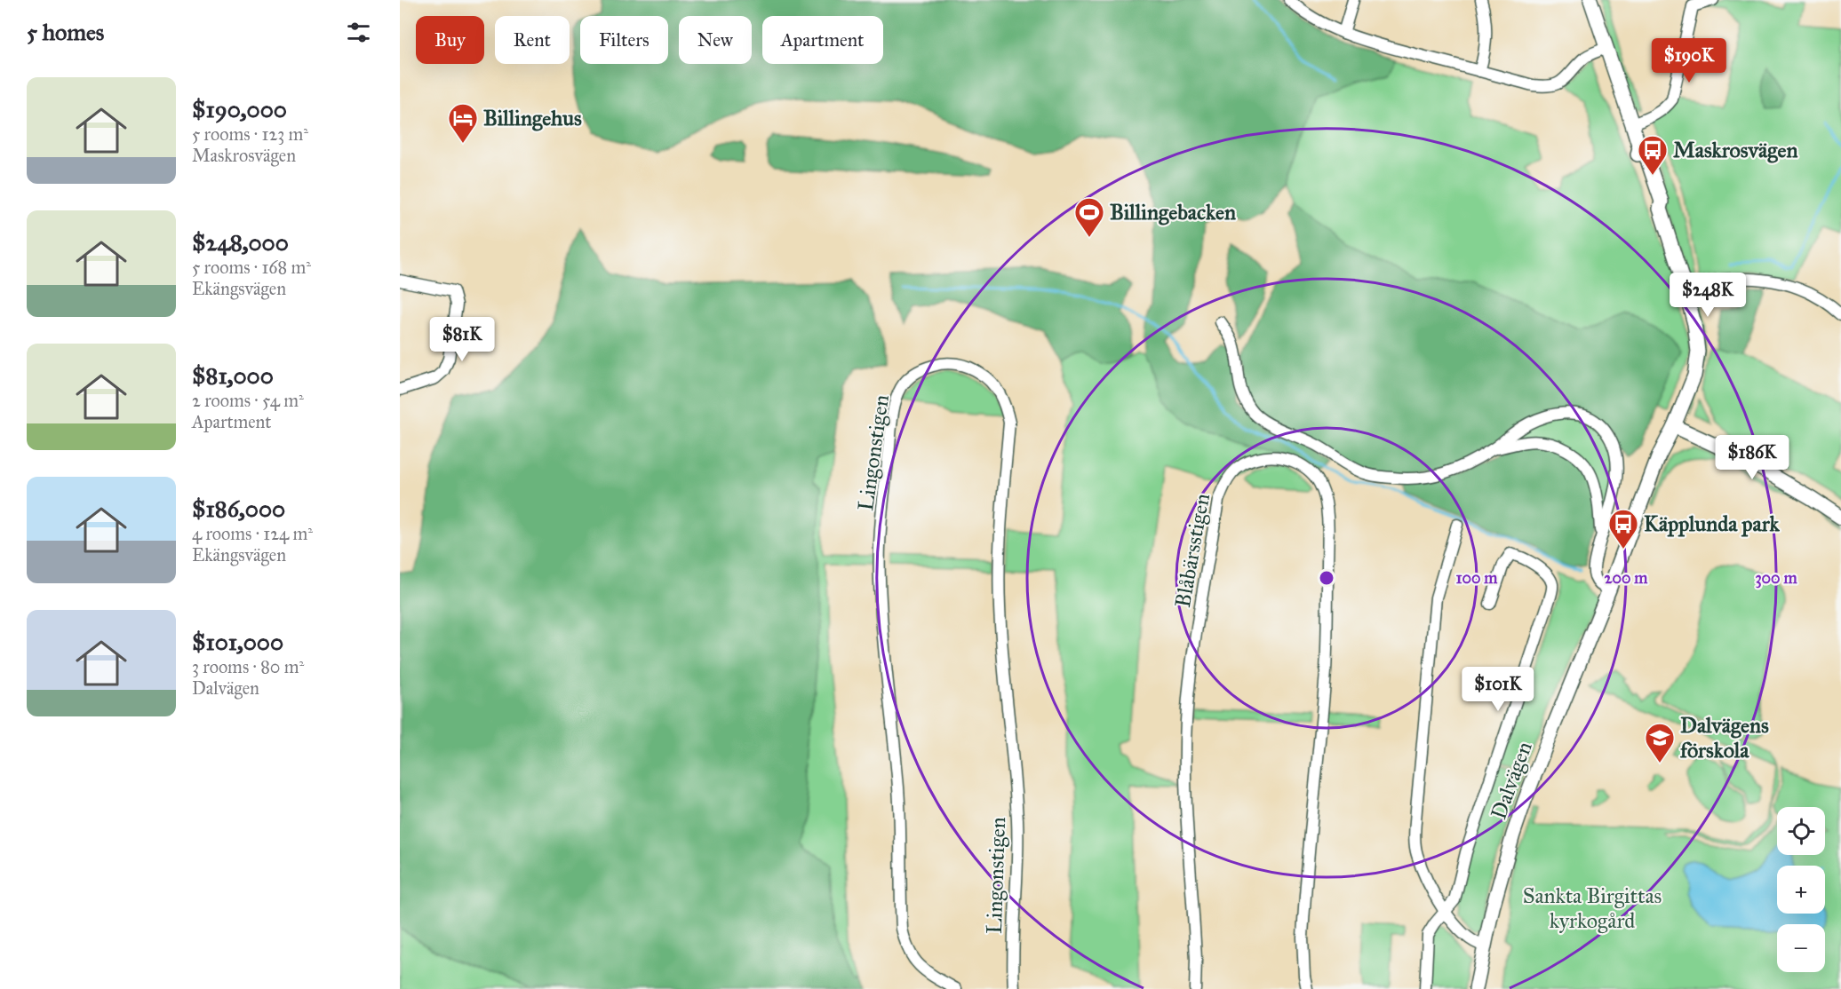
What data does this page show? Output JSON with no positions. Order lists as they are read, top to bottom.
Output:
{
  "streets": {
    "street": ["Lingonstigen", "Blåbärsstigen", "Dalvägen"]
  },
  "parks": ["Sankta Birgittas kyrkogård"],
  "places": {
    "hotel": ["Billingehus"],
    "bus stop": ["Maskrosvägen", "Käpplunda park"],
    "sports": ["Billingebacken"],
    "school or university": ["Dalvägens förskola"]
  },
  "page": {
    "heading": "5 homes",
    "chip": [
      "Buy",
      "Rent",
      "Filters",
      "New",
      "Apartment"
    ],
    "price": [
      "$190K",
      "$248K",
      "$81K",
      "$186K",
      "$101K"
    ],
    "list": [
      {
        "name": "$190,000",
        "note": "5 rooms · 123 m² · Maskrosvägen"
      },
      {
        "name": "$248,000",
        "note": "5 rooms · 168 m² · Ekängsvägen"
      },
      {
        "name": "$81,000",
        "note": "2 rooms · 54 m² · Apartment"
      },
      {
        "name": "$186,000",
        "note": "4 rooms · 124 m² · Ekängsvägen"
      },
      {
        "name": "$101,000",
        "note": "3 rooms · 80 m² · Dalvägen"
      }
    ],
    "map_buttons": ["+", "−"]
  },
  "rings": ["100 m", "200 m", "300 m"]
}
